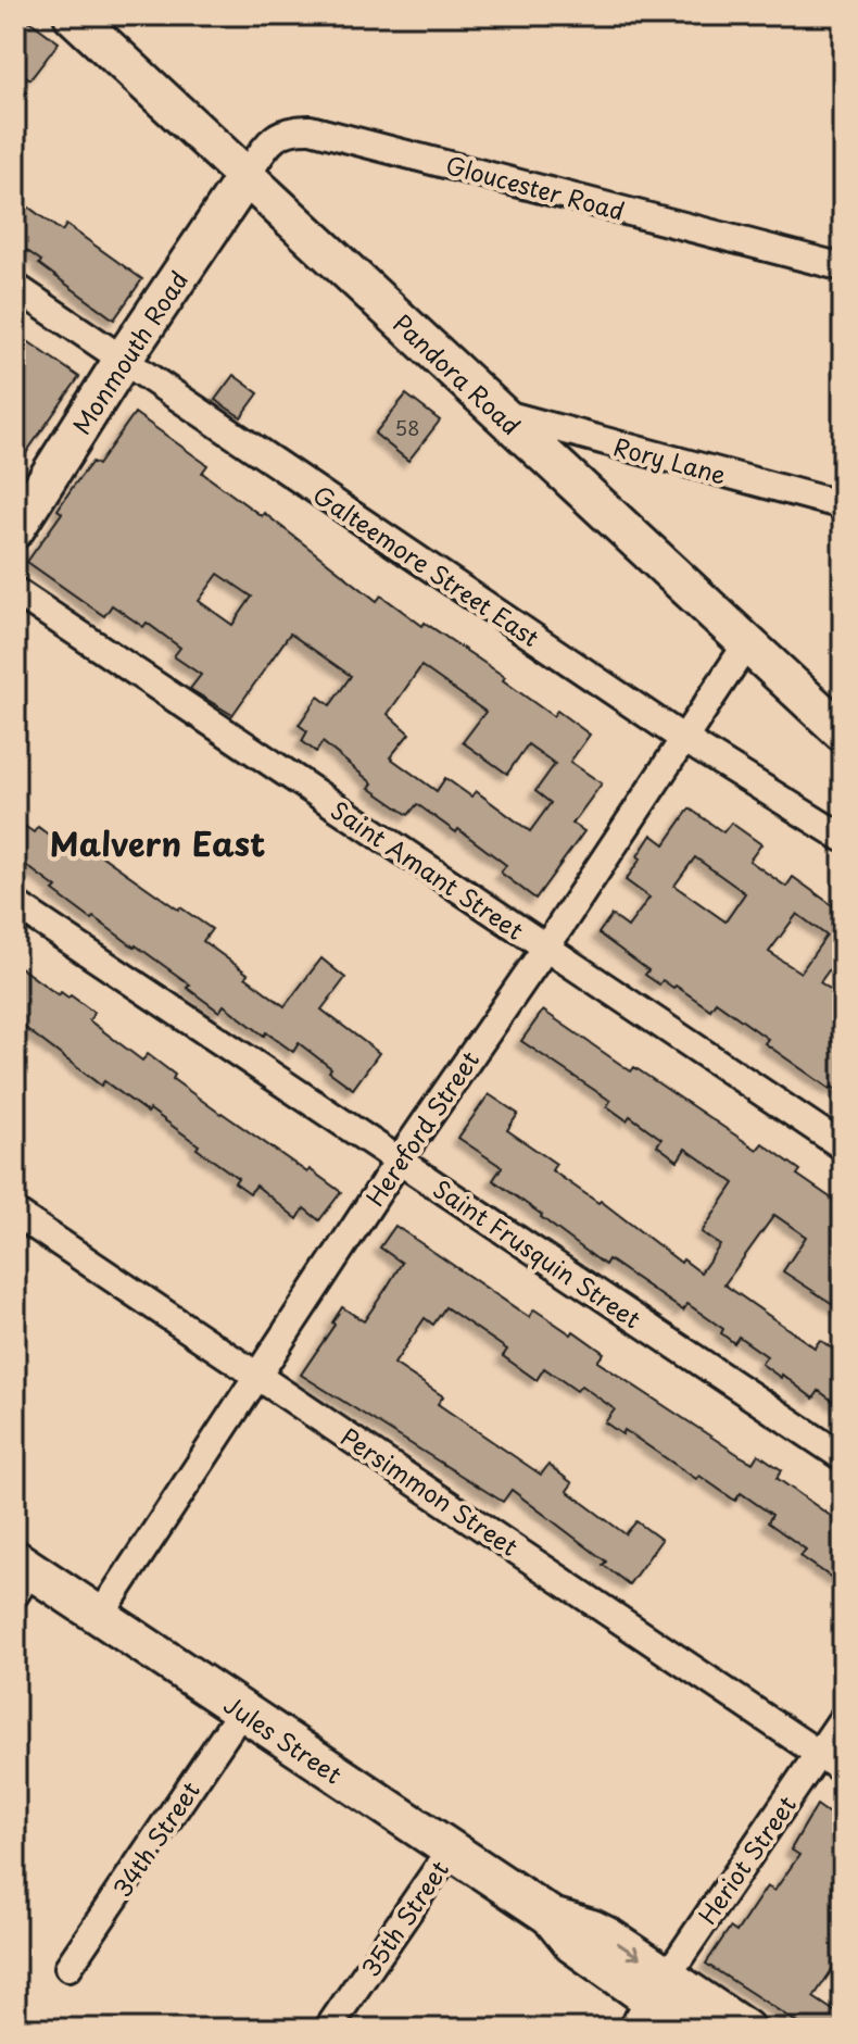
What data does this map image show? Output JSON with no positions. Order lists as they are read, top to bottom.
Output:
{
  "streets": {
    "street": [
      "Gloucester Road",
      "Monmouth Road",
      "Pandora Road",
      "Rory Lane",
      "Galteemore Street East",
      "Saint Amant Street",
      "Hereford Street",
      "Saint Frusquin Street",
      "Persimmon Street",
      "Jules Street",
      "34th Street",
      "Heriot Street",
      "35th Street"
    ]
  },
  "crossings": [
    ["Gloucester Road", "Monmouth Road"],
    ["Gloucester Road", "Pandora Road"],
    ["Monmouth Road", "Pandora Road"],
    ["Monmouth Road", "Galteemore Street East"],
    ["Pandora Road", "Rory Lane"],
    ["Pandora Road", "Hereford Street"],
    ["Galteemore Street East", "Hereford Street"],
    ["Saint Amant Street", "Hereford Street"],
    ["Hereford Street", "Saint Frusquin Street"],
    ["Hereford Street", "Persimmon Street"],
    ["Hereford Street", "Jules Street"],
    ["Persimmon Street", "Heriot Street"],
    ["Jules Street", "34th Street"],
    ["Jules Street", "Heriot Street"],
    ["Jules Street", "35th Street"]
  ],
  "districts": ["Malvern East"],
  "house_numbers": ["58"]
}
